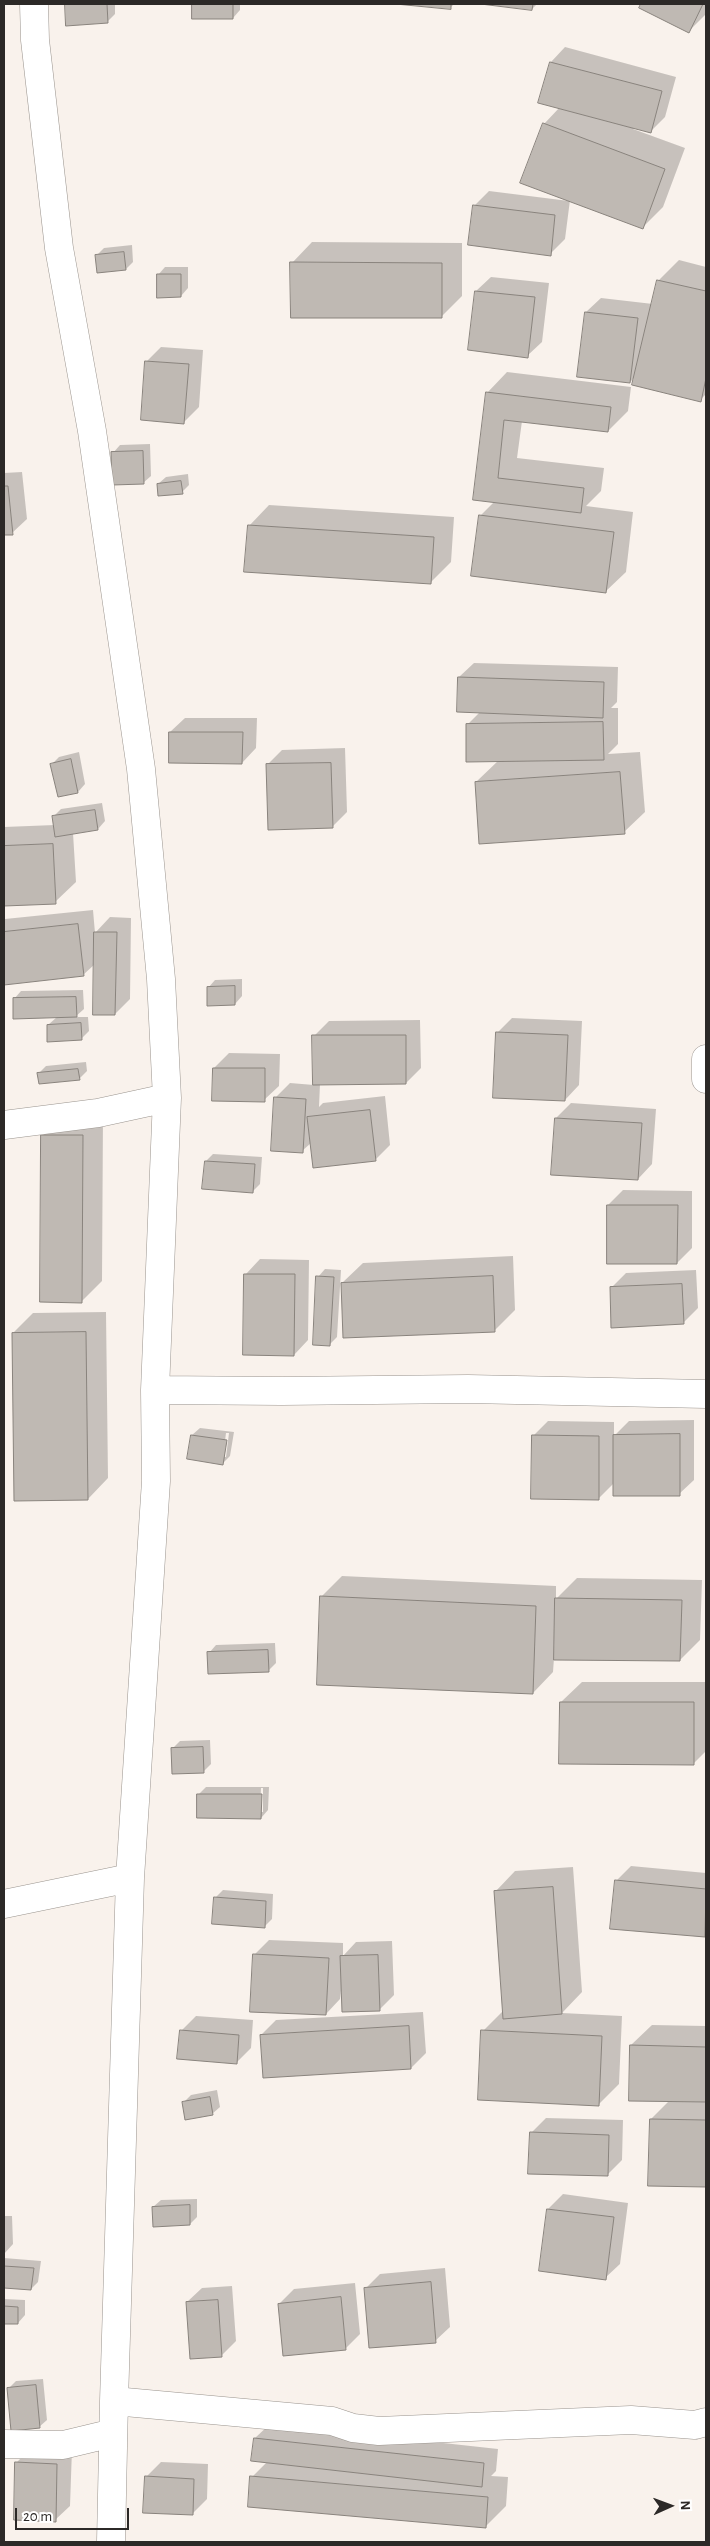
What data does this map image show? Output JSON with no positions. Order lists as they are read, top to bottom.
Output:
{
  "scale_bar": "20 m",
  "north": "right"
}
